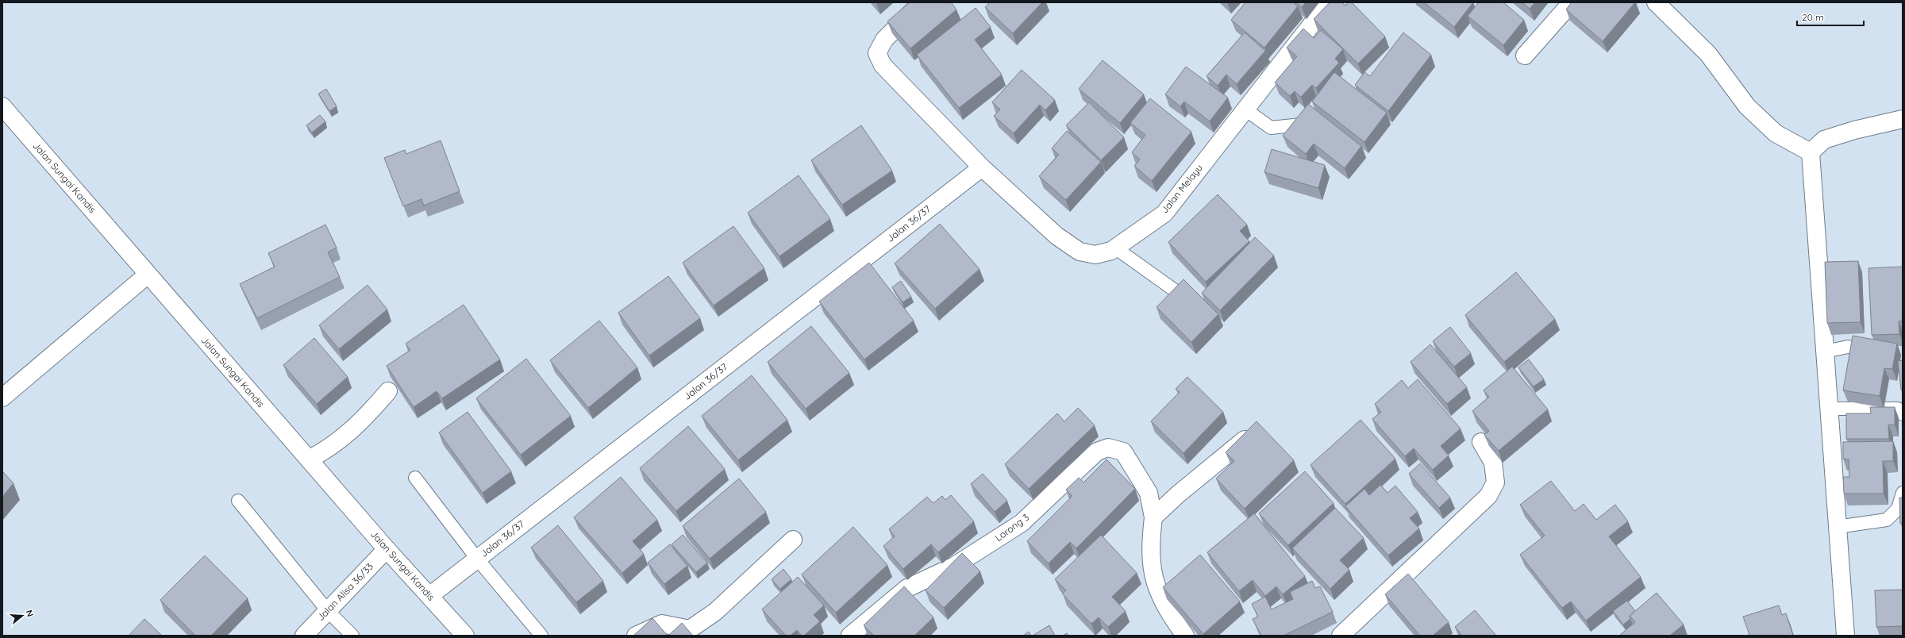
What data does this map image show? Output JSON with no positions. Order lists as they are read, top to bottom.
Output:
{
  "streets": {
    "street": [
      "Jalan Sungai Kandis",
      "Jalan Melayu",
      "Jalan 36/37",
      "Lorong 3",
      "Jalan Alisa 36/33"
    ]
  },
  "crossings": [
    ["Jalan Sungai Kandis", "Jalan 36/37"],
    ["Jalan Sungai Kandis", "Jalan Alisa 36/33"],
    ["Jalan Melayu", "Jalan 36/37"]
  ],
  "scale_bar": "20 m",
  "north": "right"
}
